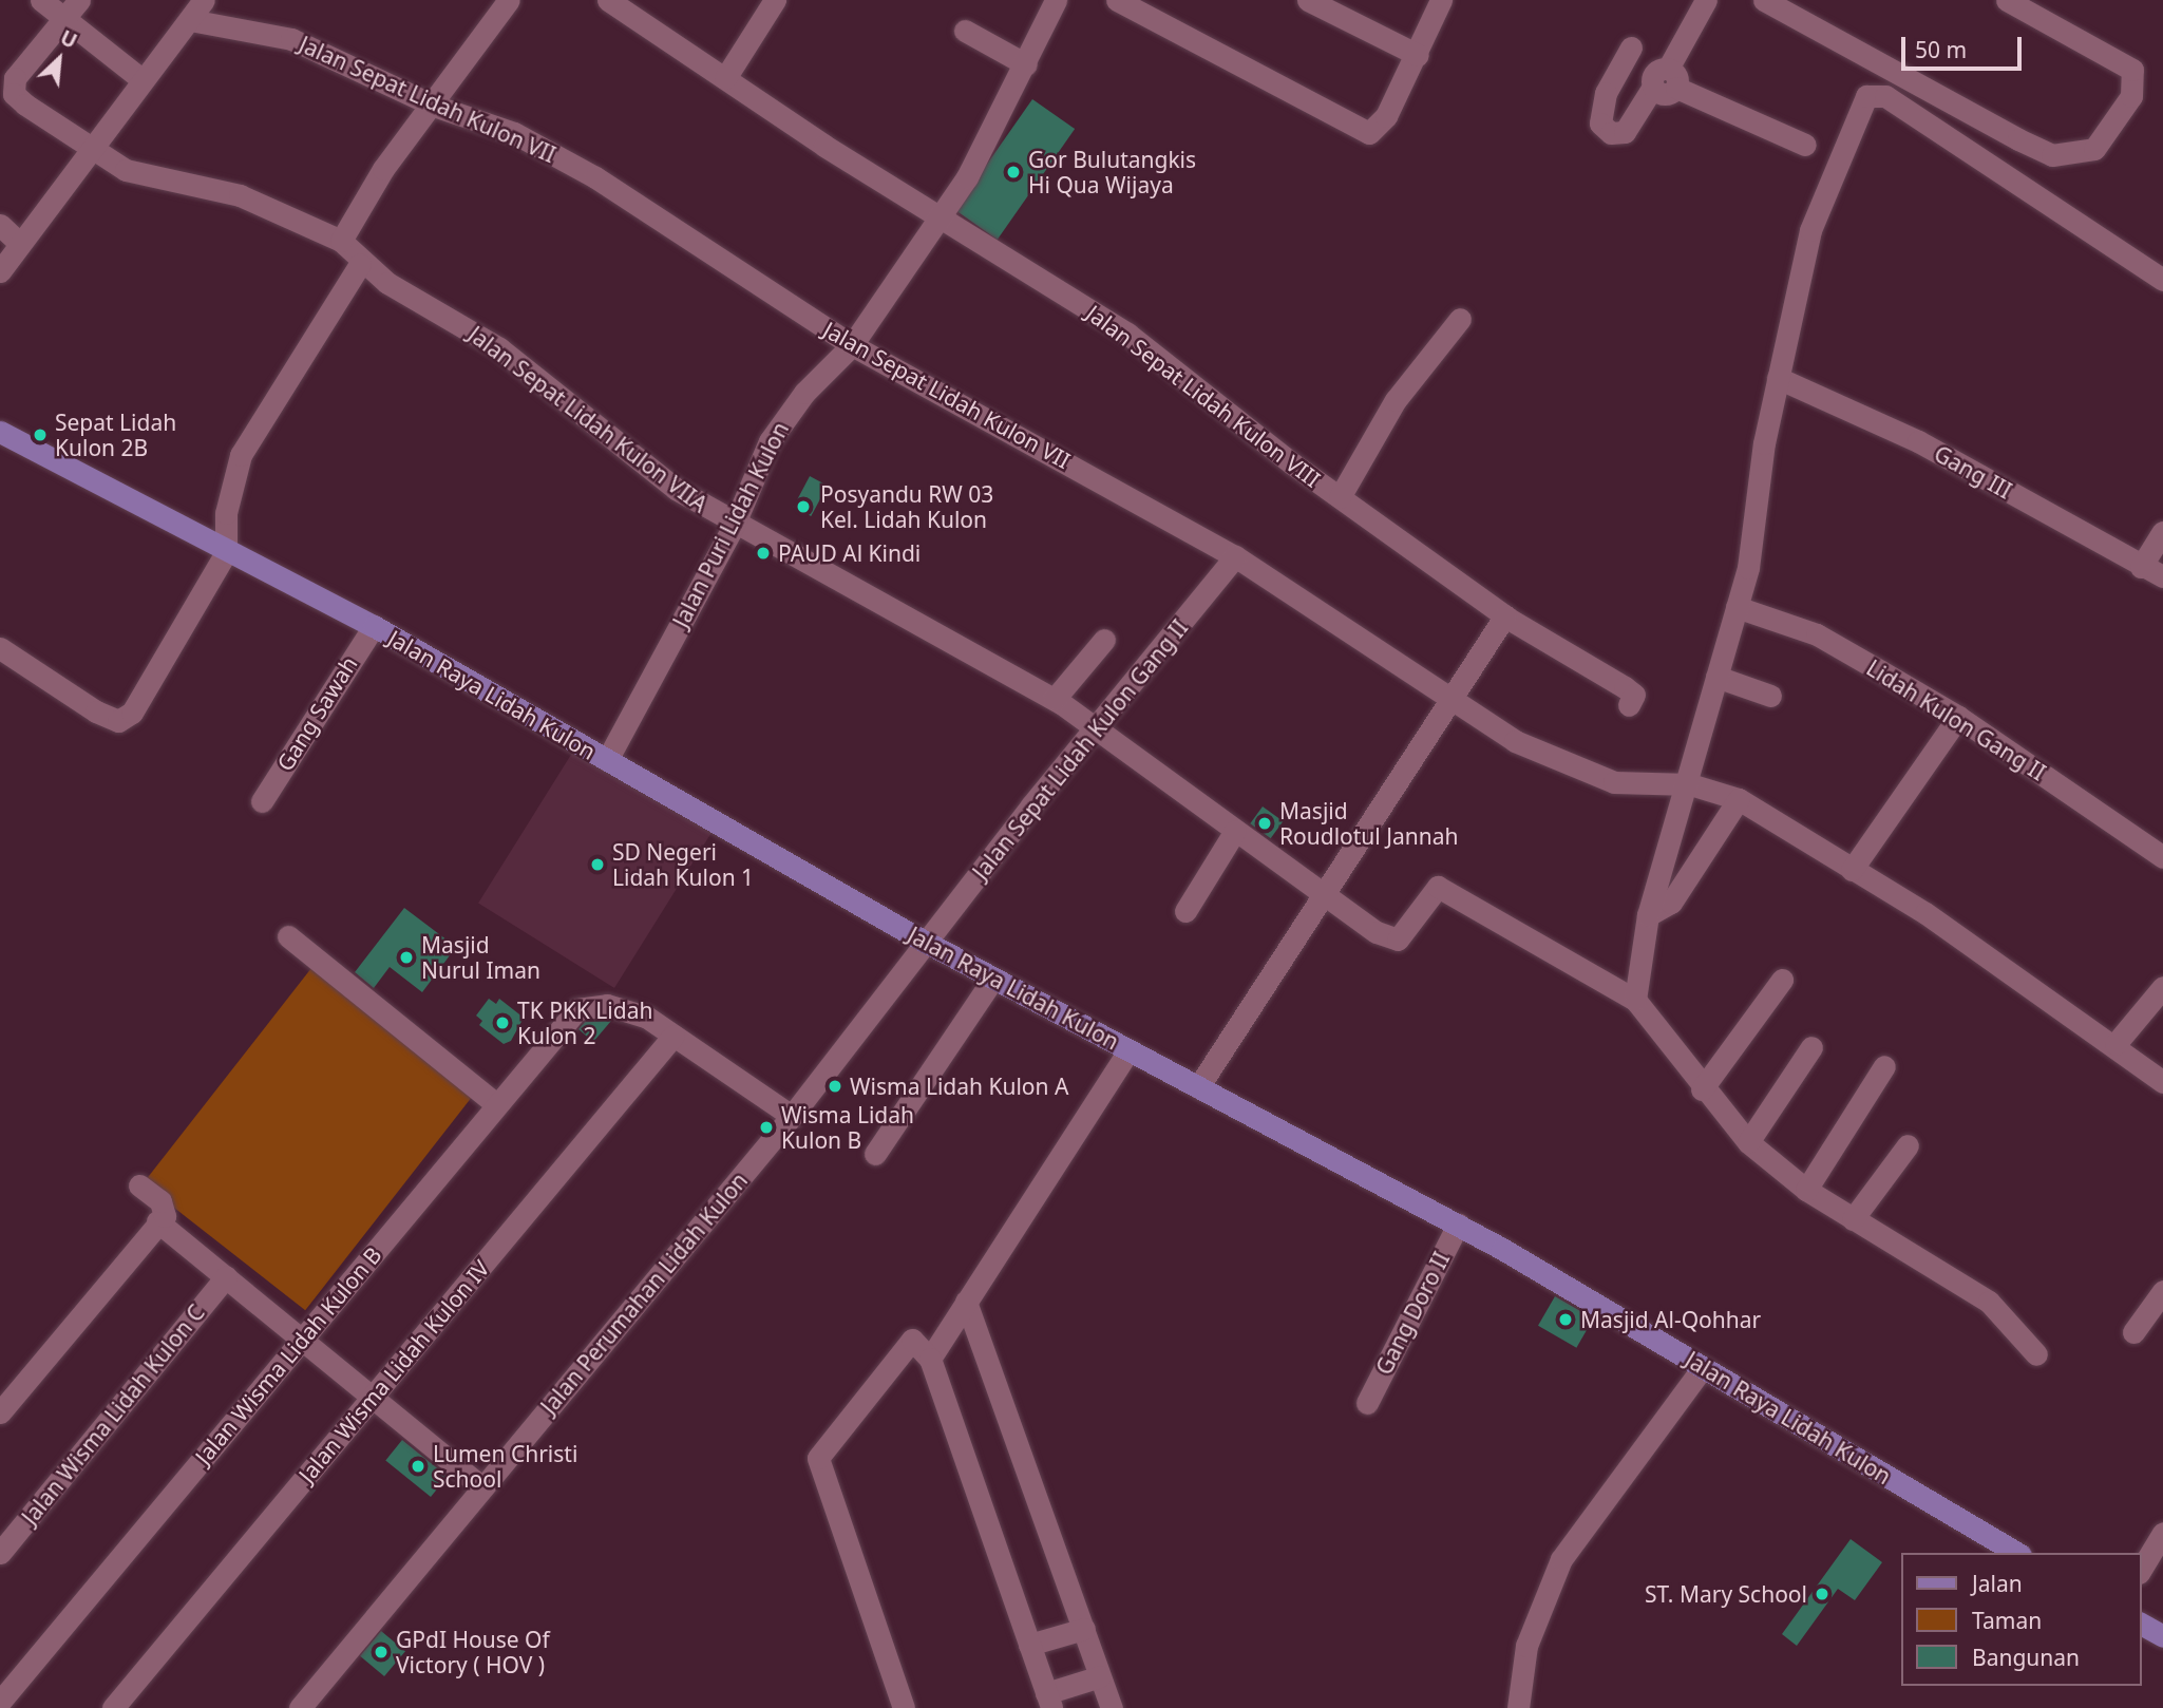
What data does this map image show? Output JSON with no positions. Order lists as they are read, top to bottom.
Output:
{
  "streets": {
    "main road": ["Jalan Raya Lidah Kulon"],
    "street": [
      "Jalan Sepat Lidah Kulon VII",
      "Jalan Sepat Lidah Kulon VIII",
      "Jalan Sepat Lidah Kulon VIIA",
      "Gang III",
      "Jalan Puri Lidah Kulon",
      "Gang Sawah",
      "Lidah Kulon Gang II",
      "Jalan Sepat Lidah Kulon Gang II",
      "Jalan Perumahan Lidah Kulon",
      "Gang Doro II",
      "Jalan Wisma Lidah Kulon B",
      "Jalan Wisma Lidah Kulon IV",
      "Jalan Wisma Lidah Kulon C"
    ]
  },
  "crossings": [
    ["Jalan Sepat Lidah Kulon VII", "Jalan Puri Lidah Kulon"],
    ["Jalan Sepat Lidah Kulon VII", "Jalan Sepat Lidah Kulon Gang II"],
    ["Jalan Sepat Lidah Kulon VIII", "Jalan Puri Lidah Kulon"],
    ["Jalan Sepat Lidah Kulon VIIA", "Jalan Puri Lidah Kulon"],
    ["Jalan Sepat Lidah Kulon VIIA", "Jalan Sepat Lidah Kulon Gang II"],
    ["Jalan Puri Lidah Kulon", "Jalan Raya Lidah Kulon"],
    ["Jalan Raya Lidah Kulon", "Gang Sawah"],
    ["Jalan Raya Lidah Kulon", "Jalan Sepat Lidah Kulon Gang II"],
    ["Jalan Raya Lidah Kulon", "Jalan Perumahan Lidah Kulon"],
    ["Jalan Raya Lidah Kulon", "Gang Doro II"],
    ["Jalan Sepat Lidah Kulon Gang II", "Jalan Perumahan Lidah Kulon"],
    ["Jalan Wisma Lidah Kulon B", "Jalan Wisma Lidah Kulon IV"]
  ],
  "places": [
    "Gor Bulutangkis Hi Qua Wijaya",
    "Sepat Lidah Kulon 2B",
    "Posyandu RW 03 Kel. Lidah Kulon",
    "PAUD Al Kindi",
    "Masjid Roudlotul Jannah",
    "SD Negeri Lidah Kulon 1",
    "Masjid Nurul Iman",
    "TK PKK Lidah Kulon 2",
    "Wisma Lidah Kulon A",
    "Wisma Lidah Kulon B",
    "Masjid Al-Qohhar",
    "Lumen Christi School",
    "ST. Mary School",
    "GPdI House Of Victory ( HOV )"
  ],
  "legend": ["Jalan", "Taman", "Bangunan"],
  "scale_bar": "50 m",
  "north": "top right"
}
